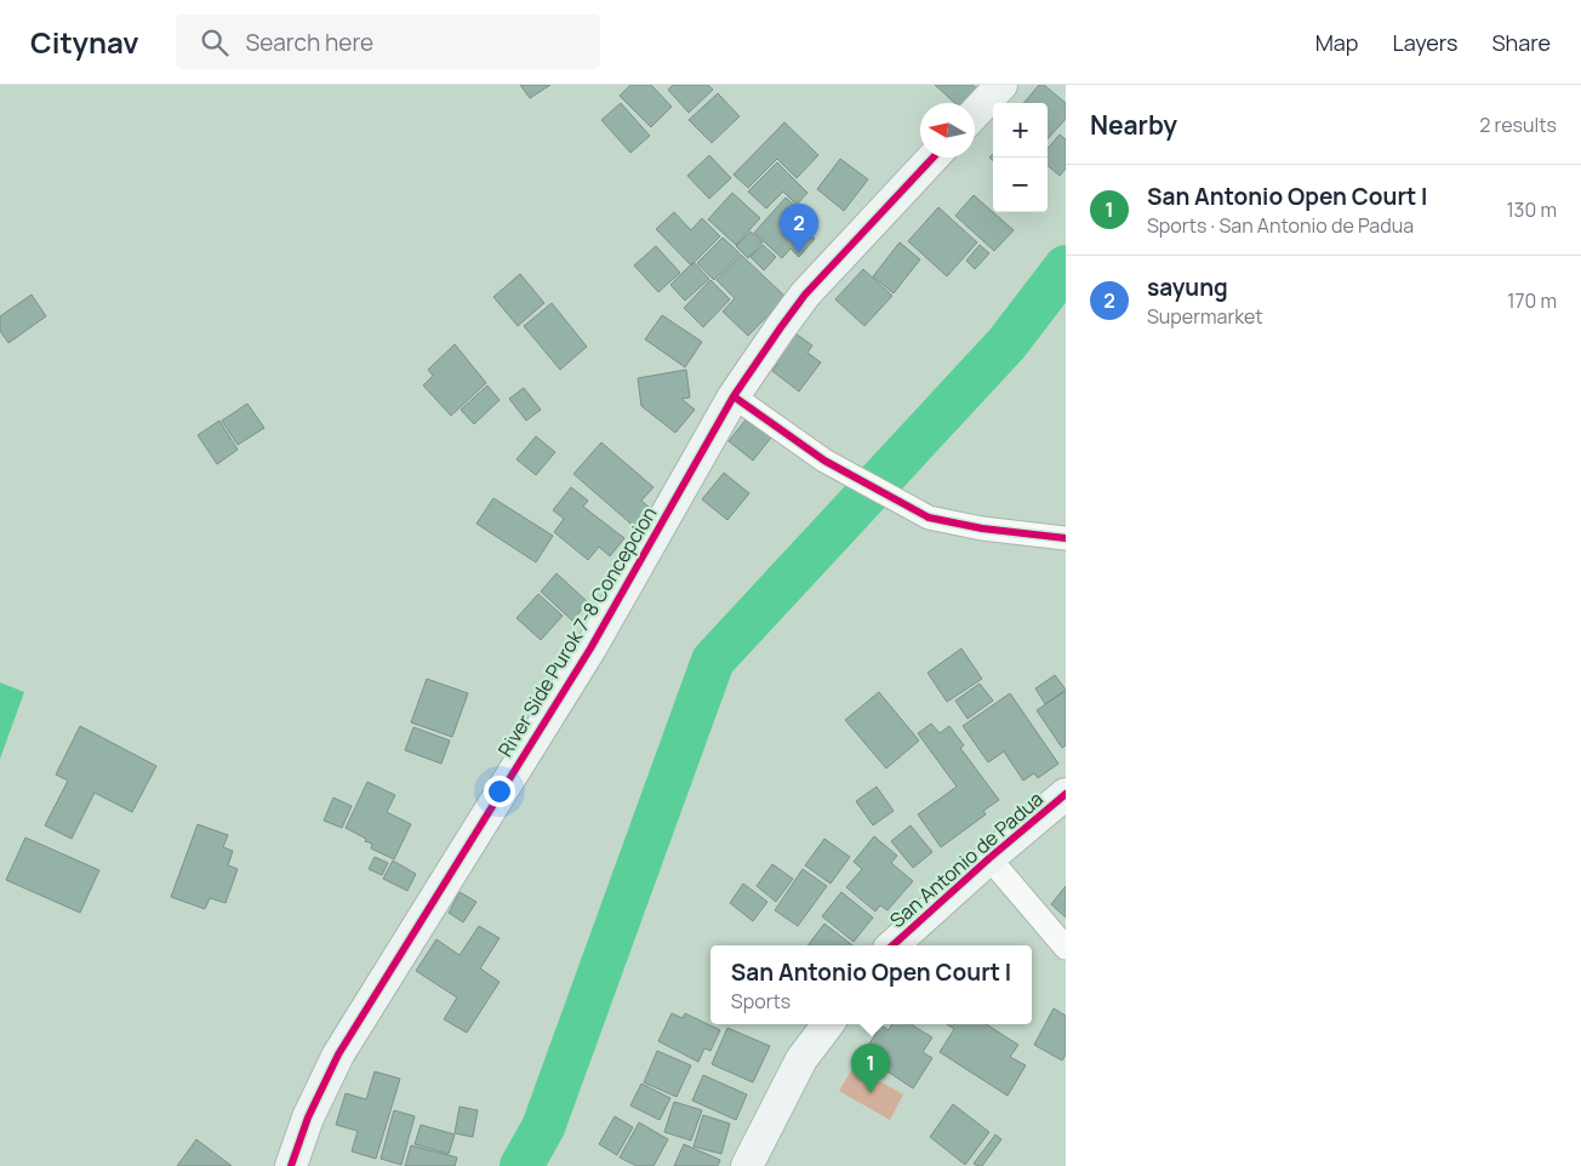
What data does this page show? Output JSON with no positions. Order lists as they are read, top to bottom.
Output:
{
  "streets": {
    "street": ["River Side Purok 7-8 Concepcion", "San Antonio de Padua"]
  },
  "north": "left",
  "page": {
    "header": "Citynav",
    "search": "Search here",
    "nav": ["Map", "Layers", "Share"],
    "heading": ["Nearby", "2 results"],
    "map_buttons": ["+", "−"],
    "list": [
      {
        "mark": "1",
        "name": "San Antonio Open Court I",
        "note": "Sports · San Antonio de Padua",
        "value": "130 m"
      },
      {
        "mark": "2",
        "name": "sayung",
        "note": "Supermarket",
        "value": "170 m"
      }
    ],
    "pins": ["2", "1"],
    "popup": ["San Antonio Open Court I", "Sports"]
  }
}
